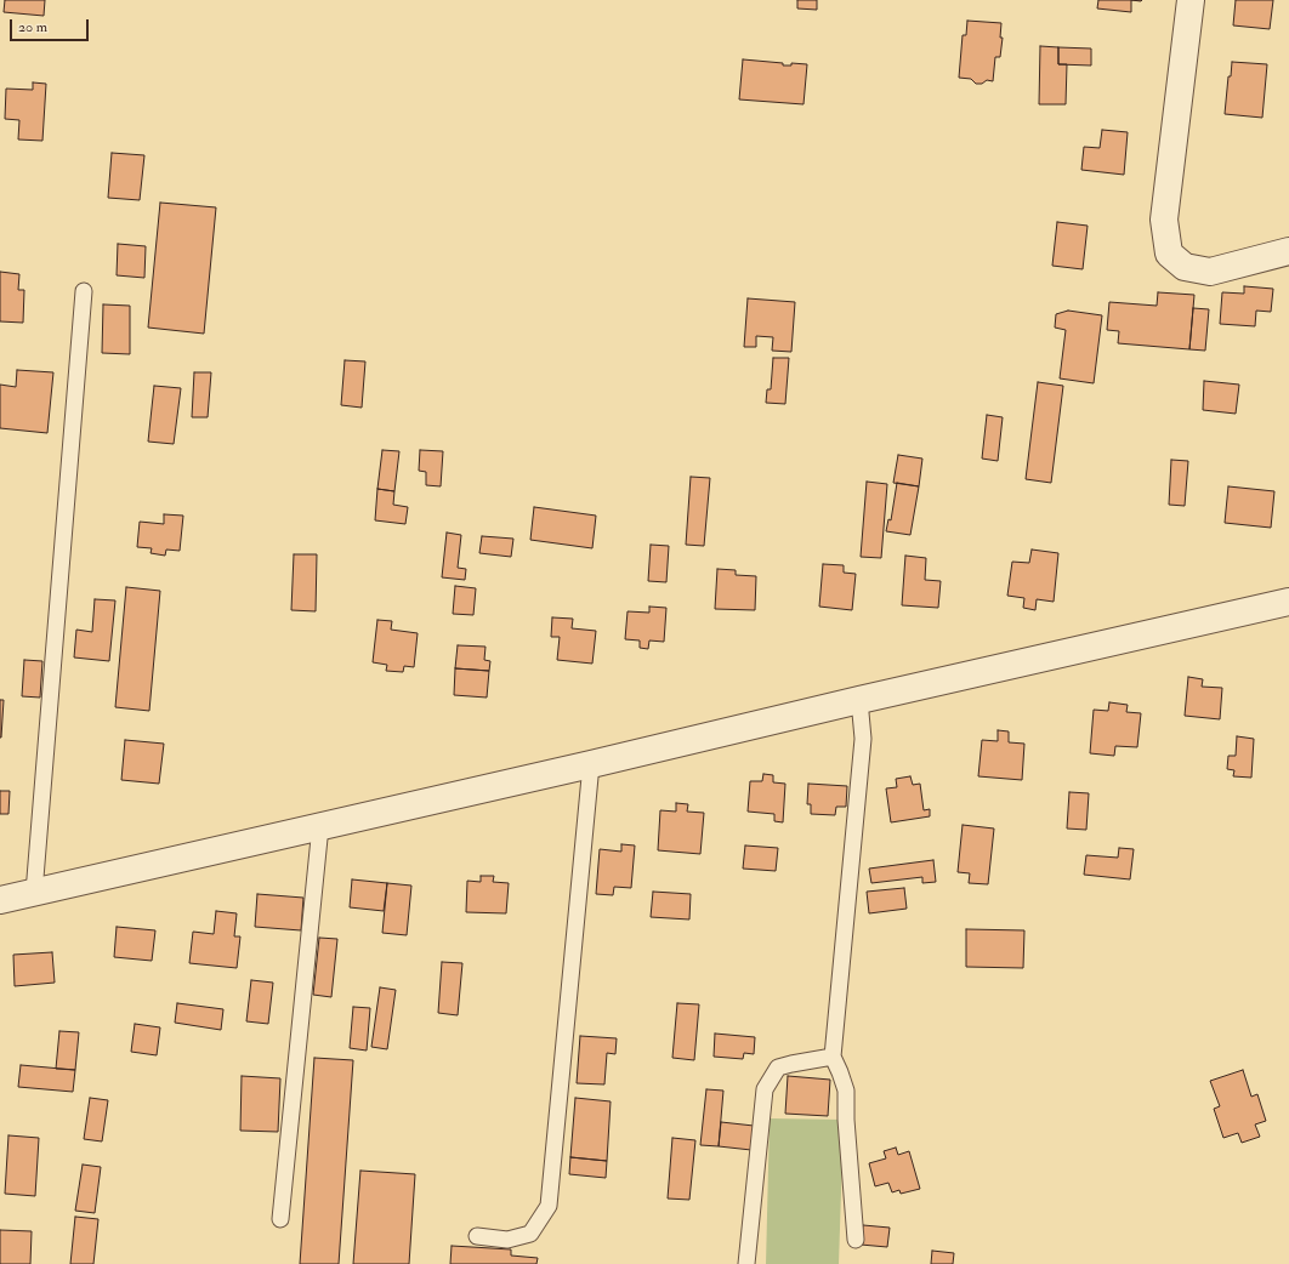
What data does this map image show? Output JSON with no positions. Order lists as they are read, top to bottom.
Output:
{
  "scale_bar": "20 m"
}
